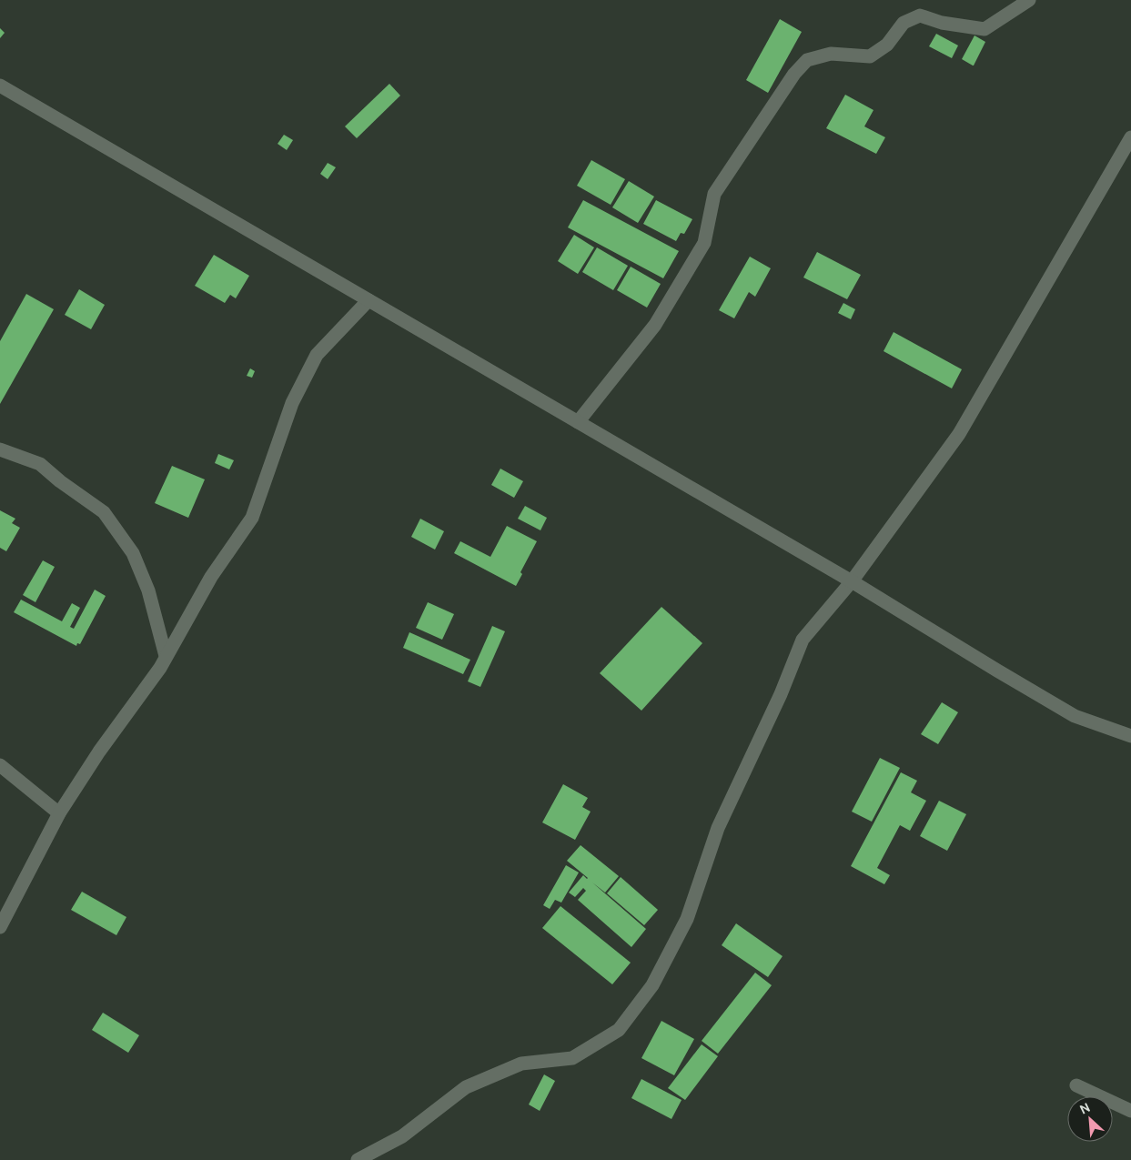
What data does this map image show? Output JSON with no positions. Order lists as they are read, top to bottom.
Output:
{
  "north": "top left"
}
